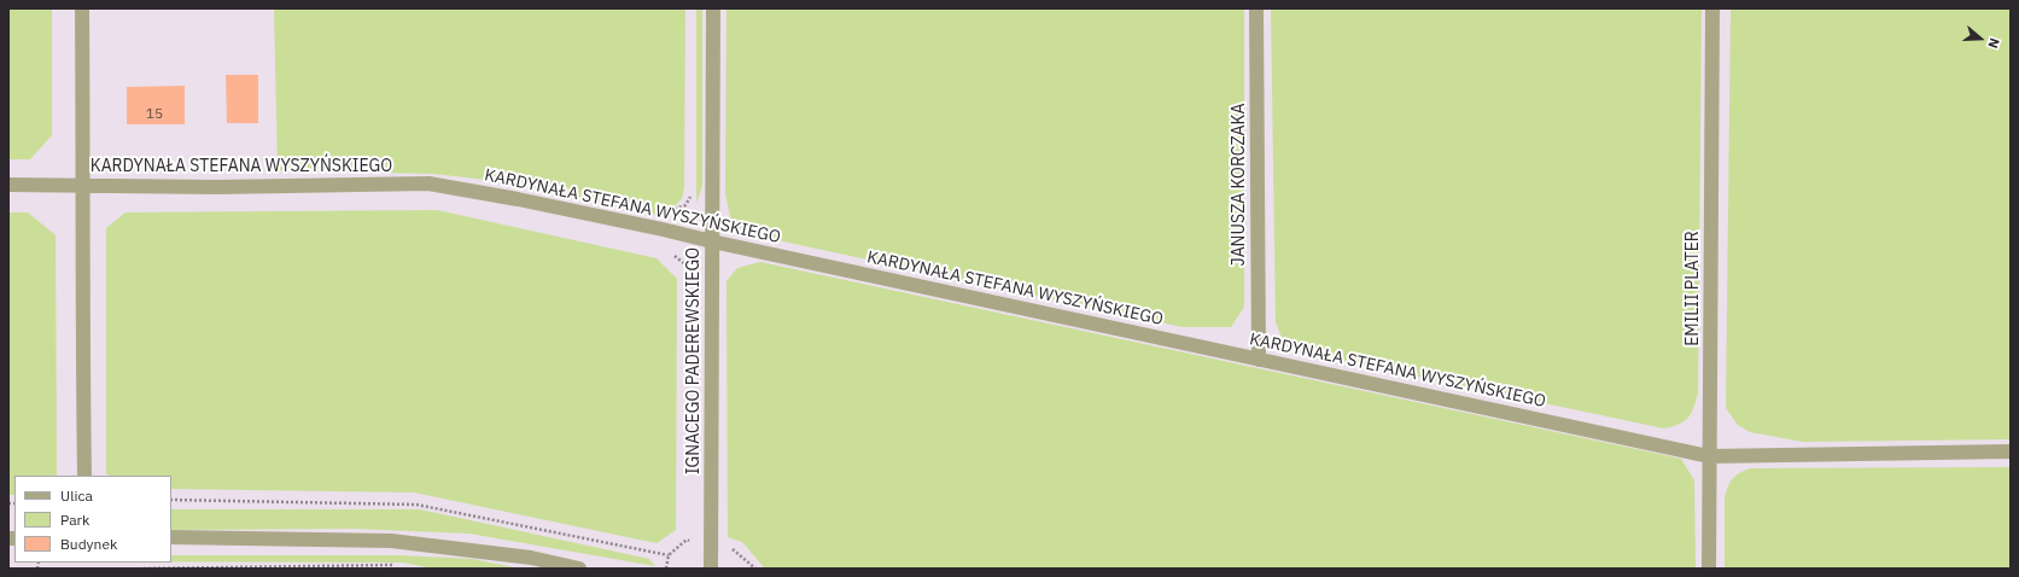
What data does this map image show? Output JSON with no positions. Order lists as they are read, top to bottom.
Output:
{
  "streets": {
    "street": [
      "KARDYNAŁA STEFANA WYSZYŃSKIEGO",
      "JANUSZA KORCZAKA",
      "EMILII PLATER",
      "IGNACEGO PADEREWSKIEGO"
    ]
  },
  "crossings": [
    ["KARDYNAŁA STEFANA WYSZYŃSKIEGO", "JANUSZA KORCZAKA"],
    ["KARDYNAŁA STEFANA WYSZYŃSKIEGO", "EMILII PLATER"],
    ["KARDYNAŁA STEFANA WYSZYŃSKIEGO", "IGNACEGO PADEREWSKIEGO"]
  ],
  "house_numbers": ["15"],
  "legend": ["Ulica", "Park", "Budynek"],
  "north": "right"
}
